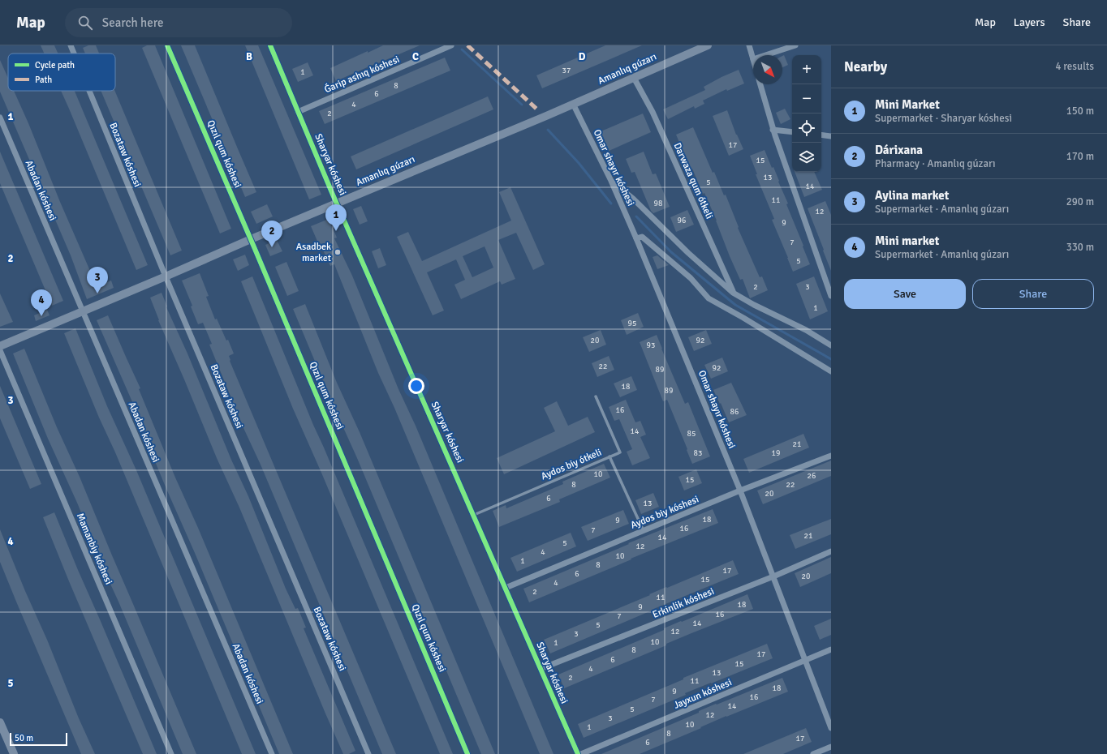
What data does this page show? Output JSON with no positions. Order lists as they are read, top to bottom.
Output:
{
  "streets": {
    "street": [
      "Amanlıq gúzarı",
      "Ǵarip ashıq kóshesi",
      "Qızıl qum kóshesi",
      "Bozataw kóshesi",
      "Sharyar kóshesi",
      "Omar shayır kóshesi",
      "Darwaza qum ótkeli",
      "Abadan kóshesi",
      "Aydos biy kóshesi",
      "Mamanbiy kóshesi",
      "Erkinlik kóshesi",
      "Jayxun kóshesi"
    ],
    "lane": ["Aydos biy ótkeli"]
  },
  "crossings": [
    ["Amanlıq gúzarı", "Qızıl qum kóshesi"],
    ["Amanlıq gúzarı", "Bozataw kóshesi"],
    ["Amanlıq gúzarı", "Sharyar kóshesi"],
    ["Amanlıq gúzarı", "Omar shayır kóshesi"],
    ["Amanlıq gúzarı", "Darwaza qum ótkeli"],
    ["Amanlıq gúzarı", "Abadan kóshesi"],
    ["Ǵarip ashıq kóshesi", "Sharyar kóshesi"],
    ["Sharyar kóshesi", "Aydos biy ótkeli"],
    ["Sharyar kóshesi", "Aydos biy kóshesi"],
    ["Sharyar kóshesi", "Erkinlik kóshesi"],
    ["Omar shayır kóshesi", "Aydos biy kóshesi"],
    ["Omar shayır kóshesi", "Erkinlik kóshesi"],
    ["Omar shayır kóshesi", "Jayxun kóshesi"]
  ],
  "places": ["Asadbek market"],
  "house_numbers": [
    "37",
    "1",
    "8",
    "6",
    "4",
    "2",
    "17",
    "15",
    "13",
    "5",
    "14",
    "11",
    "98",
    "12",
    "96",
    "9",
    "7",
    "5",
    "2",
    "3",
    "1",
    "95",
    "20",
    "92",
    "93",
    "22",
    "92",
    "89",
    "18",
    "89",
    "16",
    "86",
    "14",
    "85",
    "21",
    "83",
    "19",
    "10",
    "26",
    "15",
    "8",
    "22",
    "20",
    "6",
    "13",
    "18",
    "9",
    "16",
    "7",
    "21",
    "14",
    "5",
    "12",
    "4",
    "10",
    "1",
    "8",
    "17",
    "6",
    "20",
    "15",
    "4",
    "2",
    "11",
    "18",
    "9",
    "16",
    "7",
    "14",
    "5",
    "12",
    "3",
    "10",
    "1",
    "8",
    "17",
    "6",
    "15",
    "4",
    "13",
    "2",
    "11",
    "18",
    "9",
    "16",
    "7",
    "14",
    "5",
    "12",
    "3",
    "10",
    "1",
    "8",
    "17",
    "6"
  ],
  "legend": ["Cycle path", "Path"],
  "scale_bar": "50 m",
  "north": "bottom right",
  "page": {
    "header": "Map",
    "search": "Search here",
    "nav": ["Map", "Layers", "Share"],
    "heading": ["Nearby", "4 results"],
    "map_buttons": ["+", "−"],
    "list": [
      {
        "mark": "1",
        "name": "Mini Market",
        "note": "Supermarket · Sharyar kóshesi",
        "value": "150 m"
      },
      {
        "mark": "2",
        "name": "Dárixana",
        "note": "Pharmacy · Amanlıq gúzarı",
        "value": "170 m"
      },
      {
        "mark": "3",
        "name": "Aylina market",
        "note": "Supermarket · Amanlıq gúzarı",
        "value": "290 m"
      },
      {
        "mark": "4",
        "name": "Mini market",
        "note": "Supermarket · Amanlıq gúzarı",
        "value": "330 m"
      }
    ],
    "pins": [
      "1",
      "2",
      "3",
      "4"
    ],
    "buttons": ["Save", "Share"],
    "scale": "50 m"
  },
  "grid": {
    "columns": ["B", "C", "D"],
    "rows": [
      "1",
      "2",
      "3",
      "4",
      "5"
    ]
  }
}
